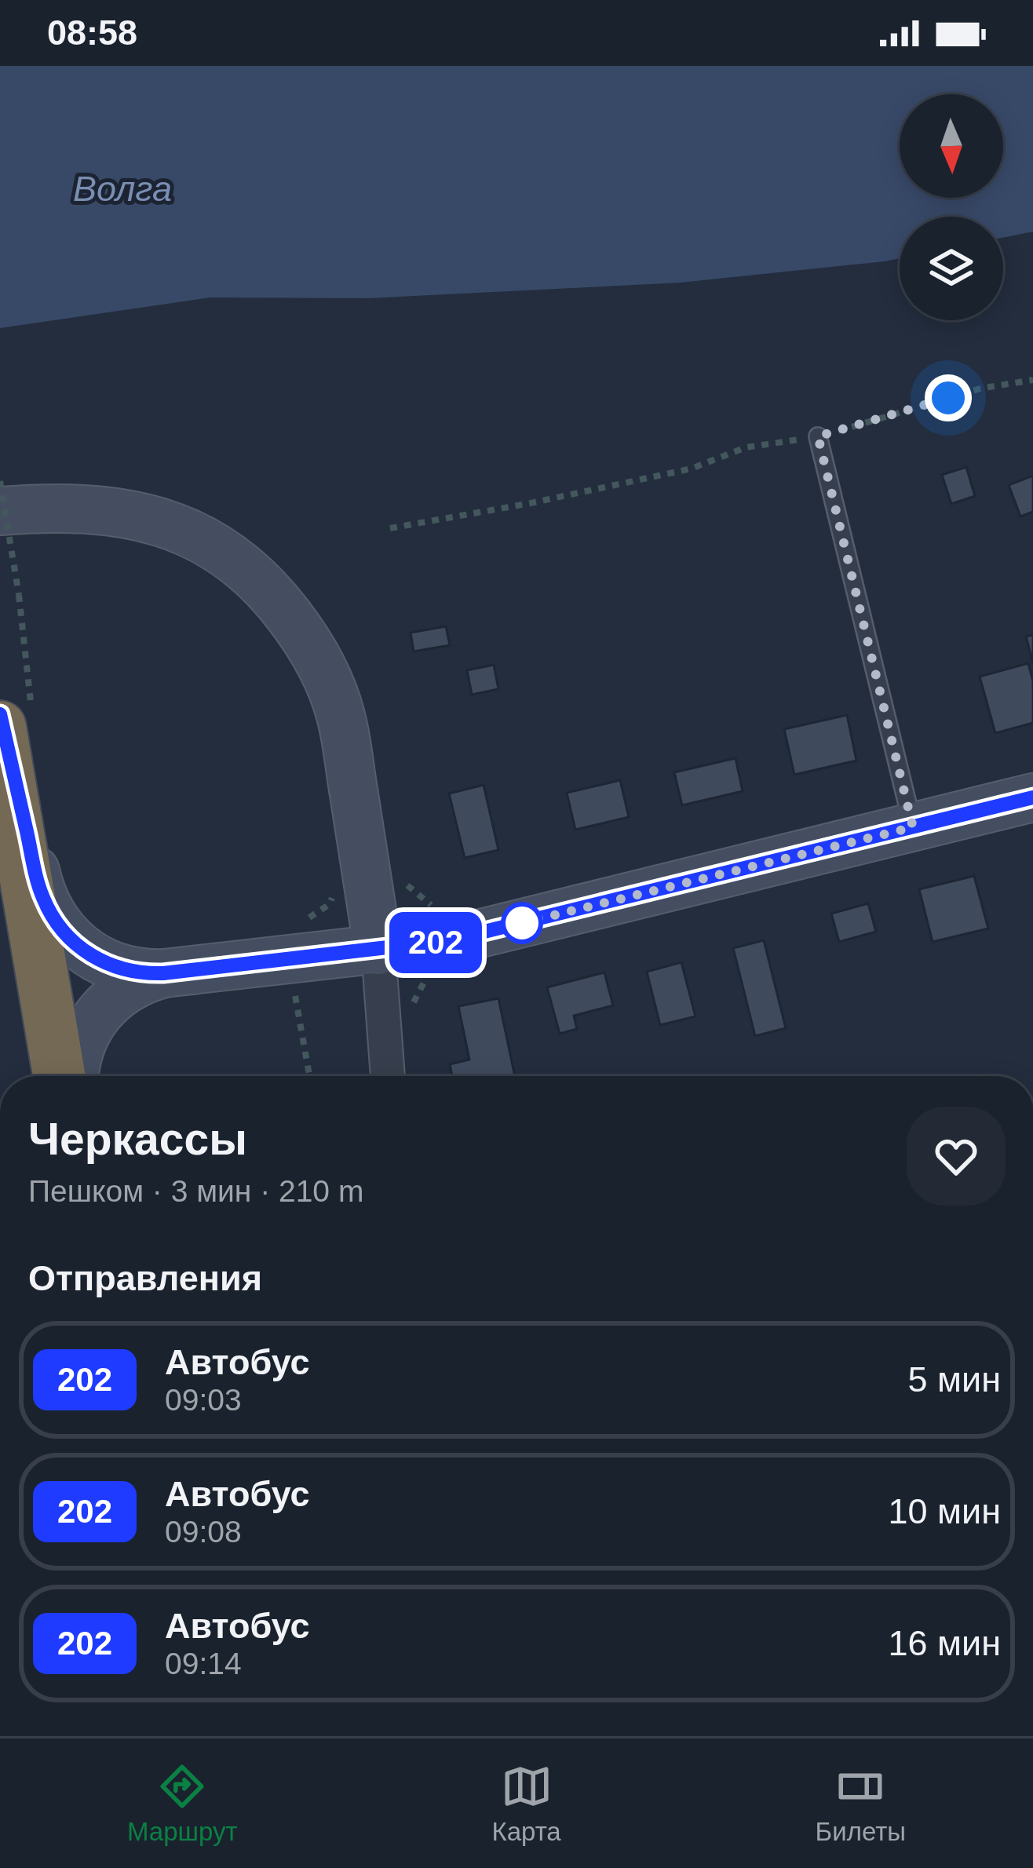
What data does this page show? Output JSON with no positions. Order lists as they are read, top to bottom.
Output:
{
  "water": ["Волга"],
  "lines": ["bus line 202"],
  "north": "bottom",
  "page": {
    "status": "08:58",
    "on_map": "202",
    "heading": [
      ["Черкассы", "Пешком · 3 мин · 210 m"],
      "Отправления"
    ],
    "list": [
      {
        "mark": "202",
        "name": "Автобус",
        "note": "09:03",
        "value": "5 мин"
      },
      {
        "mark": "202",
        "name": "Автобус",
        "note": "09:08",
        "value": "10 мин"
      },
      {
        "mark": "202",
        "name": "Автобус",
        "note": "09:14",
        "value": "16 мин"
      }
    ],
    "tabs": ["Маршрут", "Карта", "Билеты"]
  }
}
